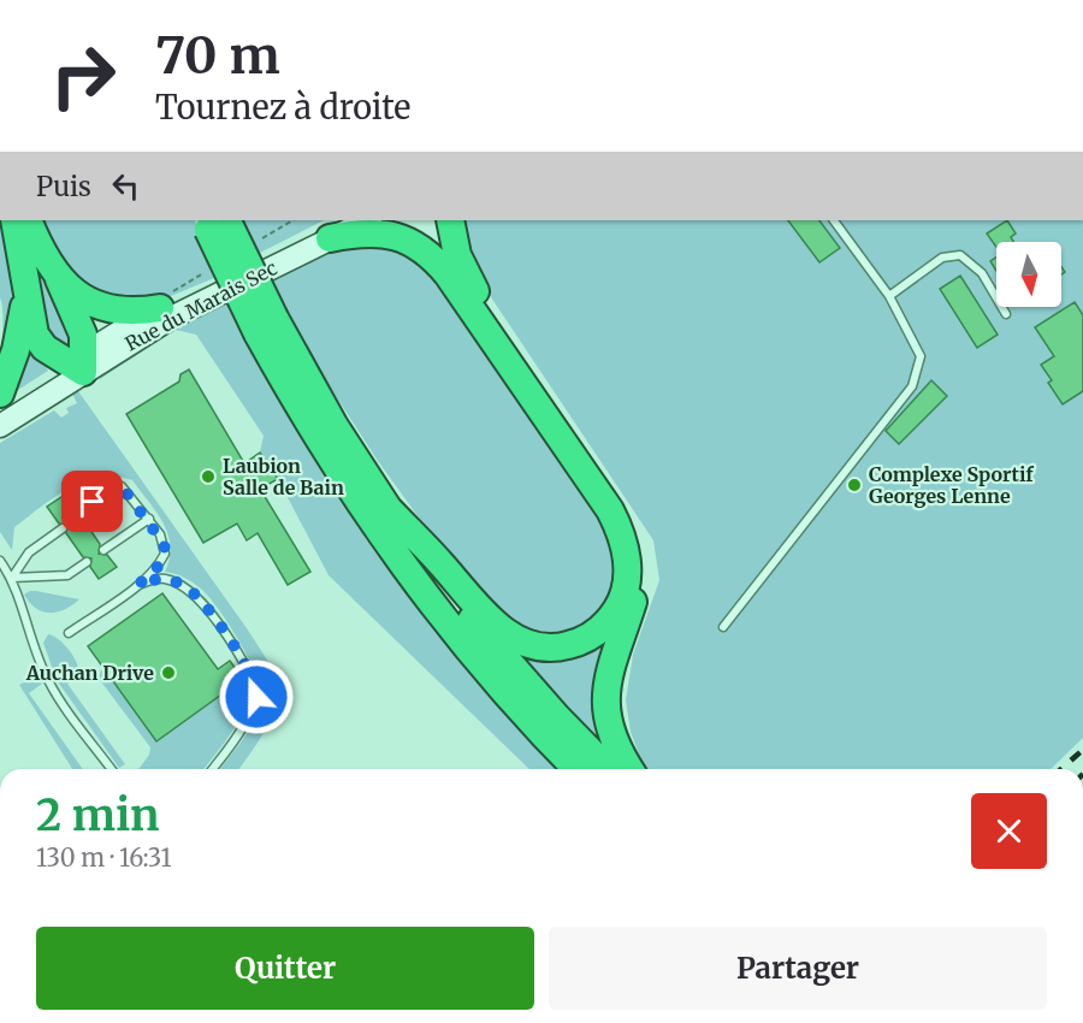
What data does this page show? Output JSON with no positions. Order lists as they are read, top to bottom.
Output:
{
  "streets": {
    "street": ["Rue du Marais Sec"]
  },
  "places": ["Laubion Salle de Bain", "Complexe Sportif Georges Lenne", "Auchan Drive"],
  "north": "bottom",
  "page": {
    "turn": ["70 m", "Tournez à droite"],
    "then": "Puis",
    "heading": ["2 min", "130 m · 16:31"],
    "buttons": ["Quitter", "Partager"]
  }
}
